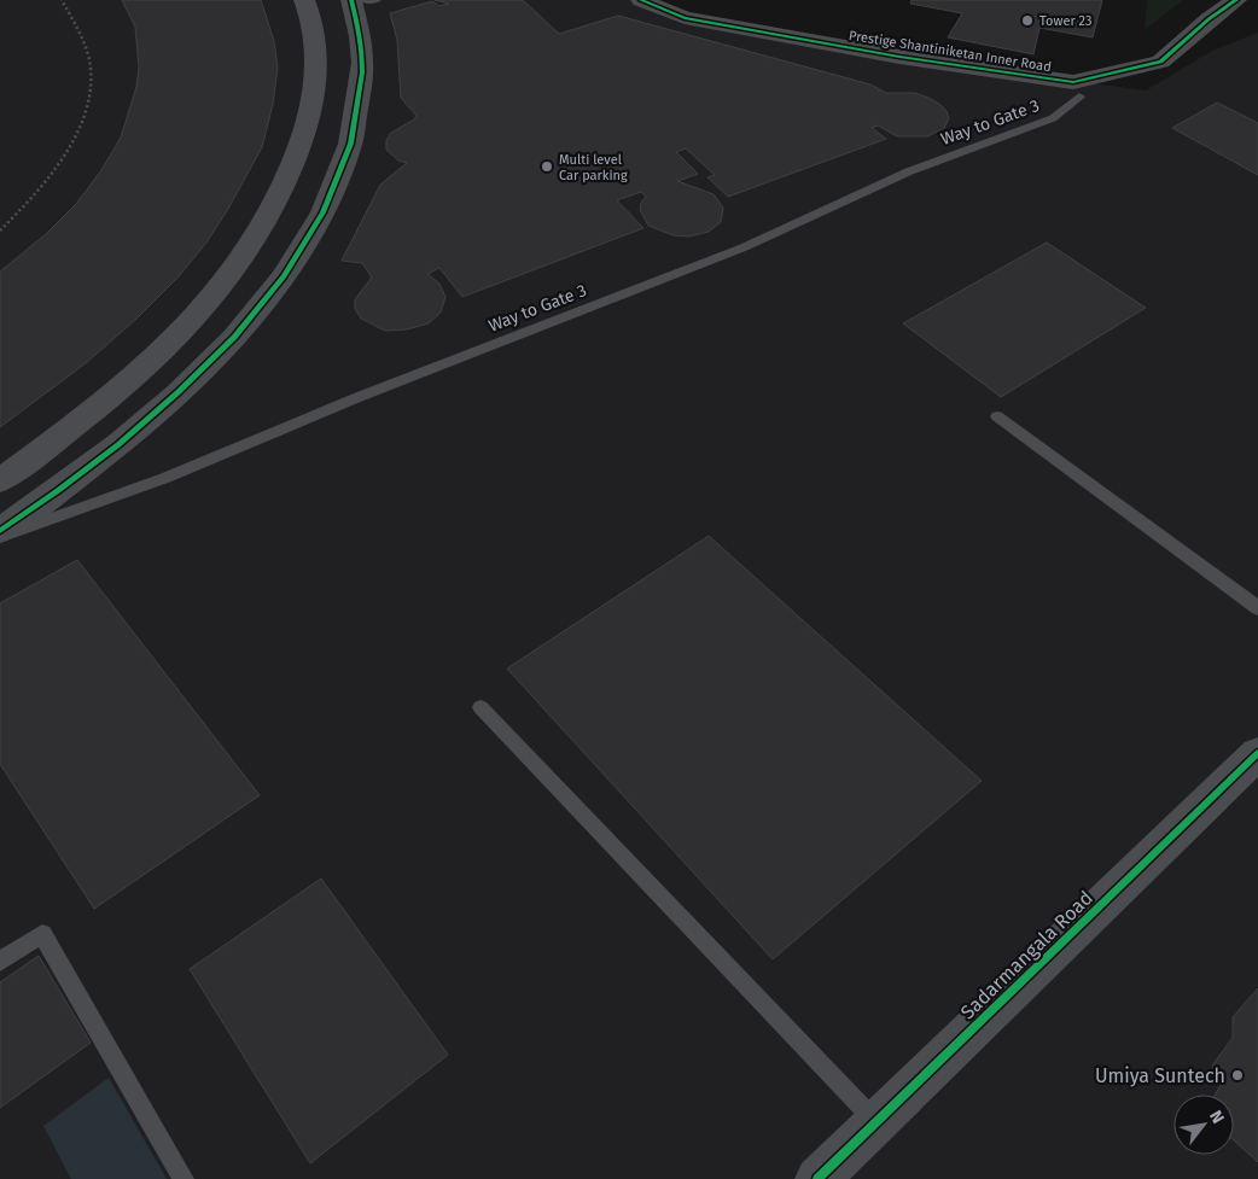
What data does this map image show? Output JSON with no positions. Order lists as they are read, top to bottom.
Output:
{
  "streets": {
    "street": ["Prestige Shantiniketan Inner Road", "Sadarmangala Road"],
    "lane": ["Way to Gate 3"]
  },
  "places": ["Tower 23", "Multi level Car parking", "Umiya Suntech"],
  "north": "top right"
}
